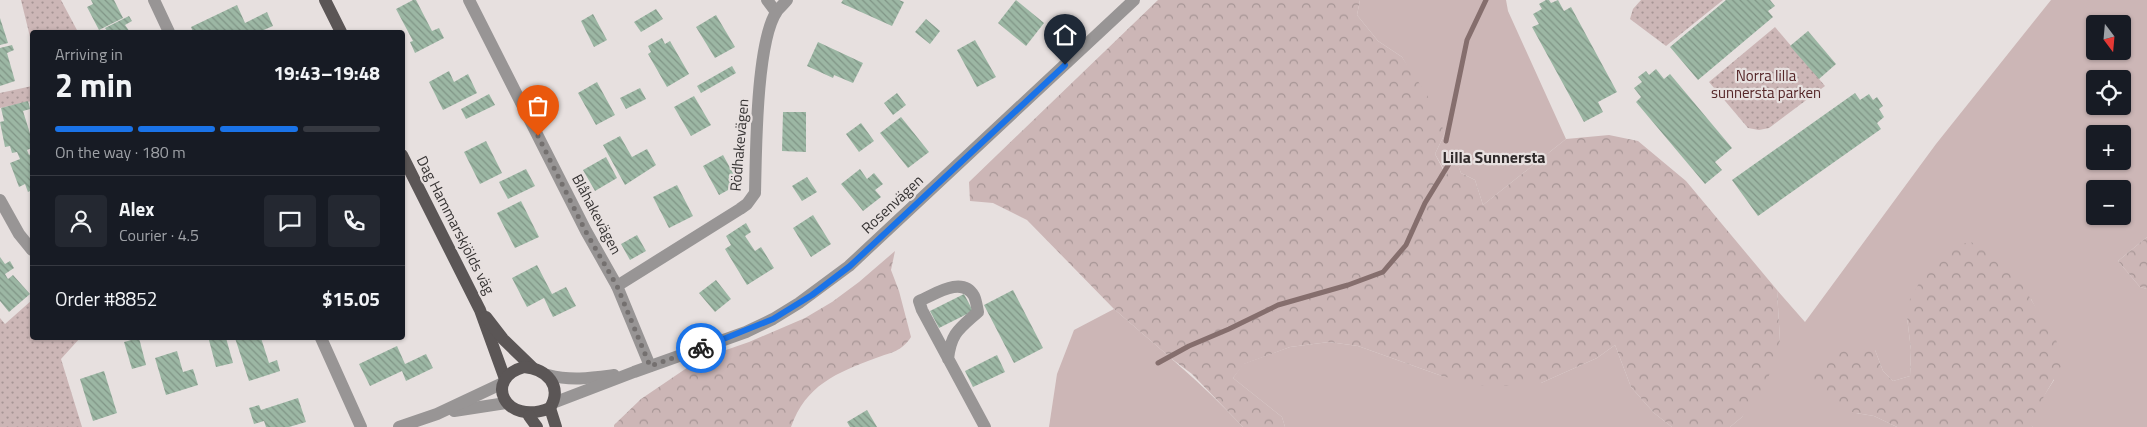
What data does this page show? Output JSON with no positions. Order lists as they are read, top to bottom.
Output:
{
  "streets": {
    "main road": ["Dag Hammarskjölds väg"],
    "street": ["Rödhakevägen", "Rosenvägen", "Blåhakevägen"]
  },
  "crossings": [
    ["Rödhakevägen", "Blåhakevägen"],
    ["Rosenvägen", "Blåhakevägen"],
    ["Rosenvägen", "Dag Hammarskjölds väg"]
  ],
  "districts": ["Lilla Sunnersta"],
  "parks": ["Norra lilla sunnersta parken"],
  "north": "bottom",
  "page": {
    "map_buttons": ["+", "−"],
    "heading": ["2 min", "Arriving in", "19:43–19:48"],
    "panel": [
      "Alex",
      "Courier · 4.5",
      "Order #8852",
      "$15.05"
    ],
    "bar": "On the way · 180 m"
  }
}
